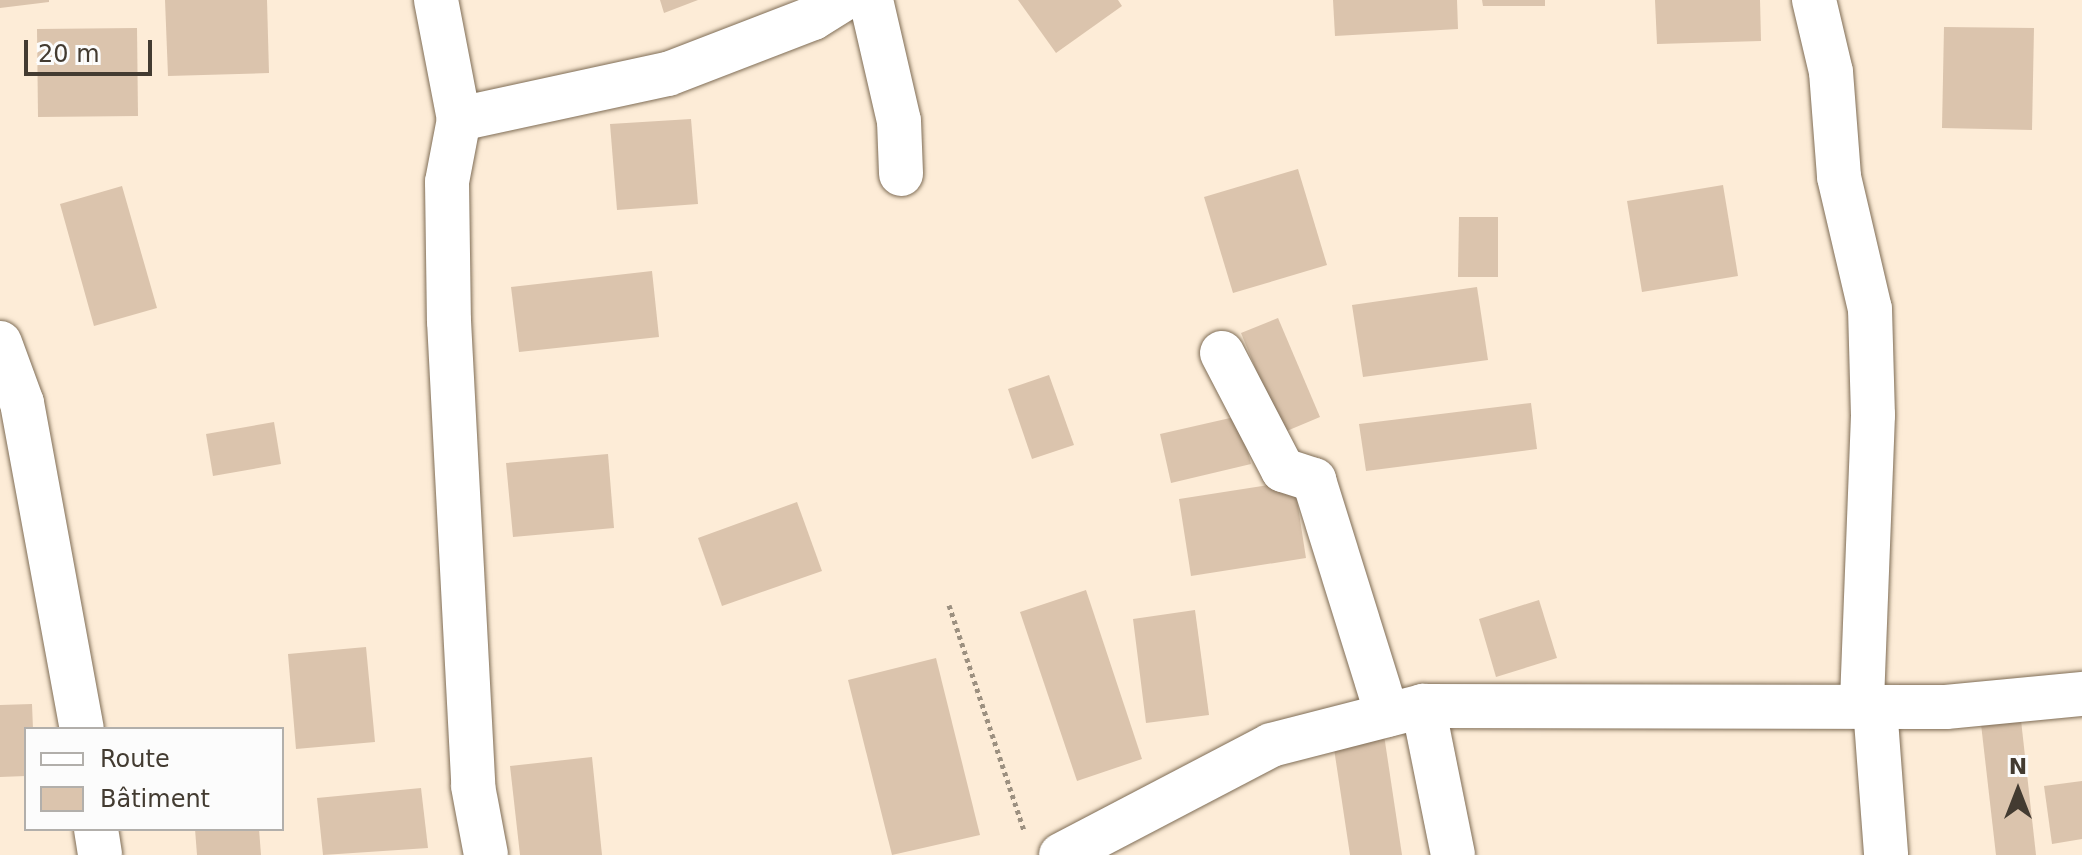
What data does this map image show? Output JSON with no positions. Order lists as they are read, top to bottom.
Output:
{
  "legend": ["Route", "Bâtiment"],
  "scale_bar": "20 m",
  "north": "top"
}
